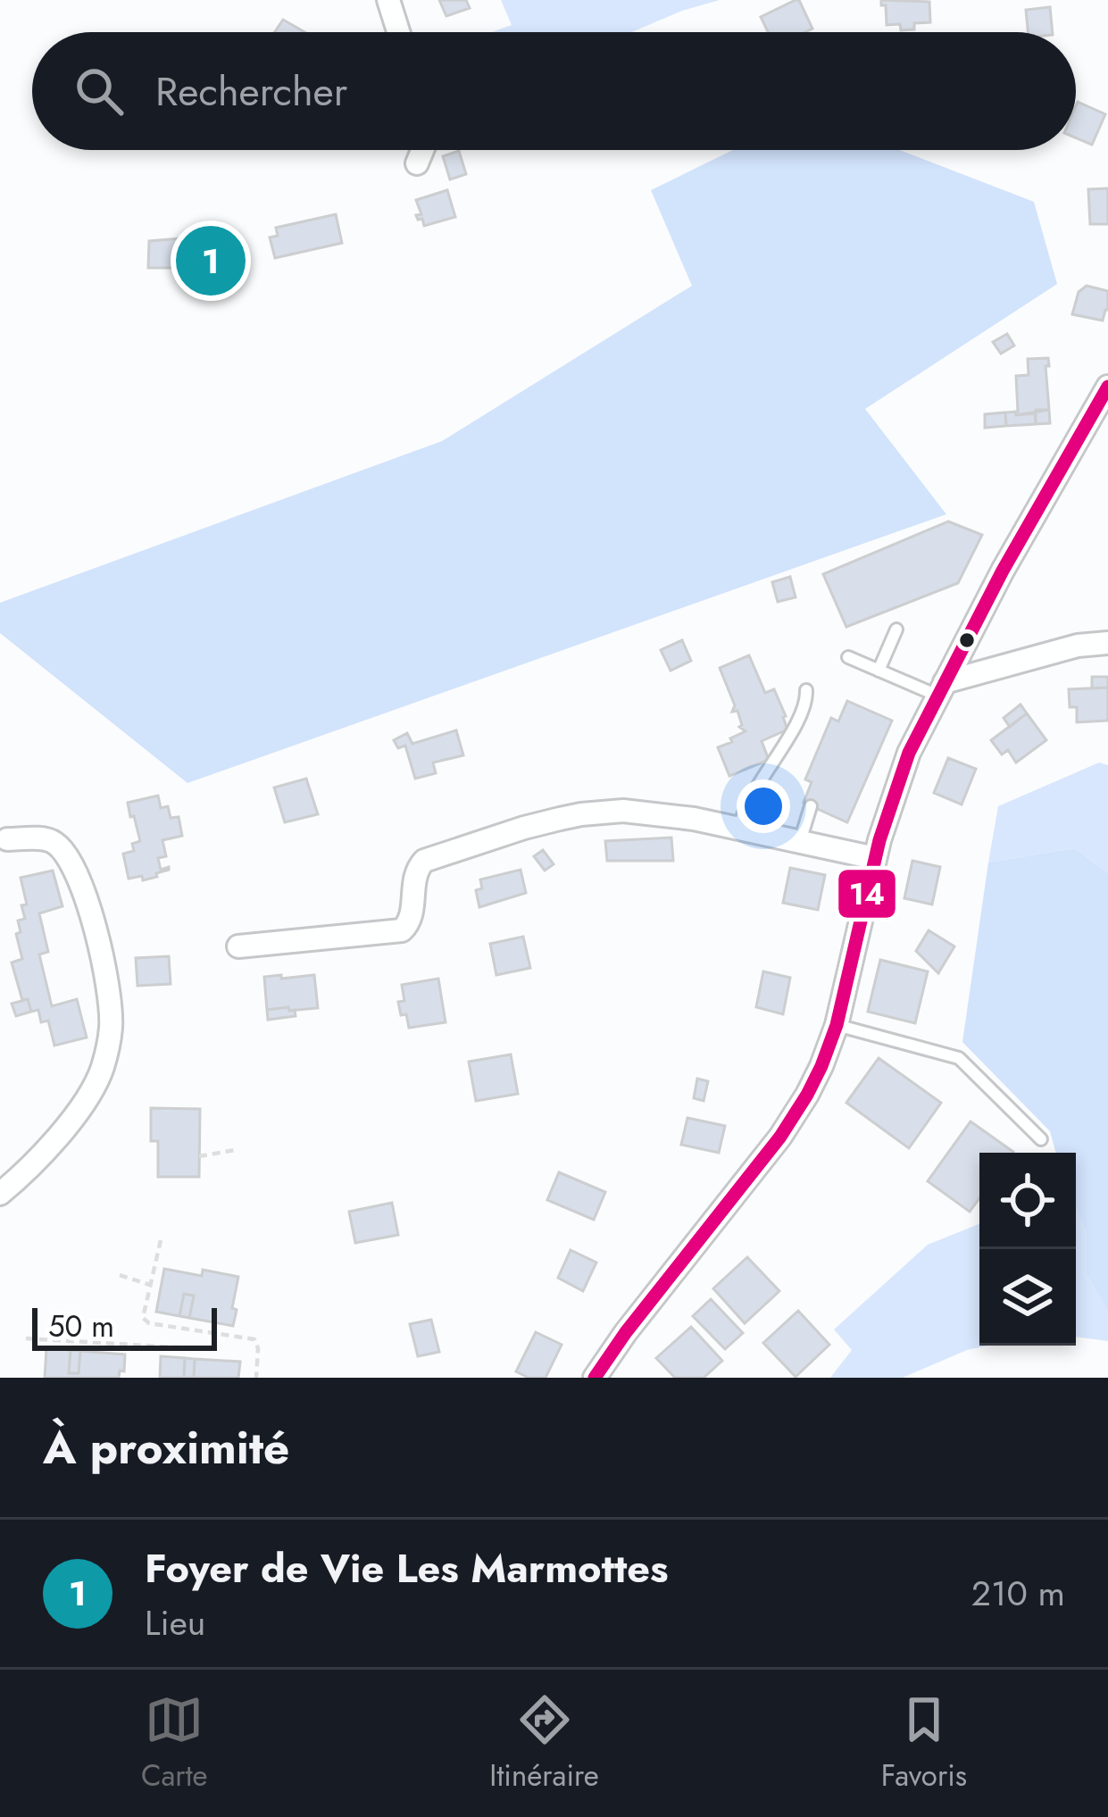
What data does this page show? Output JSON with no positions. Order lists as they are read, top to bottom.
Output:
{
  "lines": ["transit line 14"],
  "scale_bar": "50 m",
  "page": {
    "search": "Rechercher",
    "pins": "1",
    "scale": "50 m",
    "heading": "À proximité",
    "list": [
      {
        "mark": "1",
        "name": "Foyer de Vie Les Marmottes",
        "note": "Lieu",
        "value": "210 m"
      }
    ],
    "nav": ["Carte", "Itinéraire", "Favoris"]
  }
}
